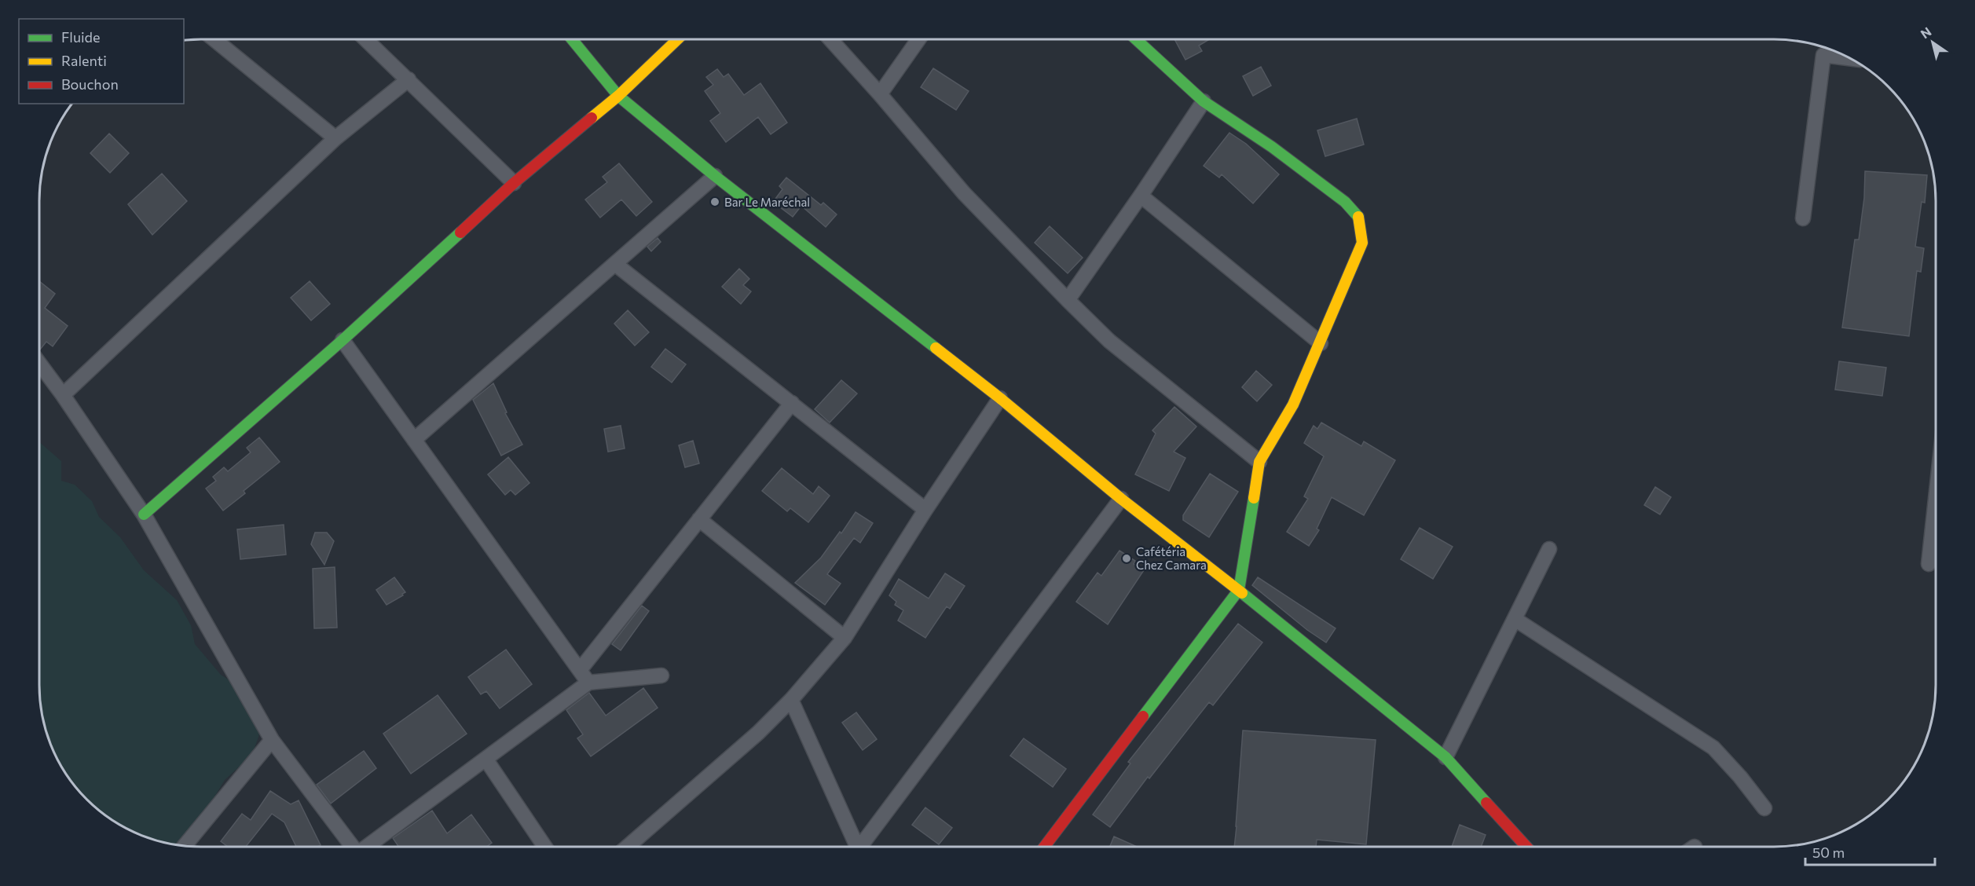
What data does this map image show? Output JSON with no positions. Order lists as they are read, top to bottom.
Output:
{
  "places": ["Bar Le Maréchal", "Cafétéria Chez Camara"],
  "legend": ["Fluide", "Ralenti", "Bouchon"],
  "scale_bar": "50 m",
  "north": "top left"
}
